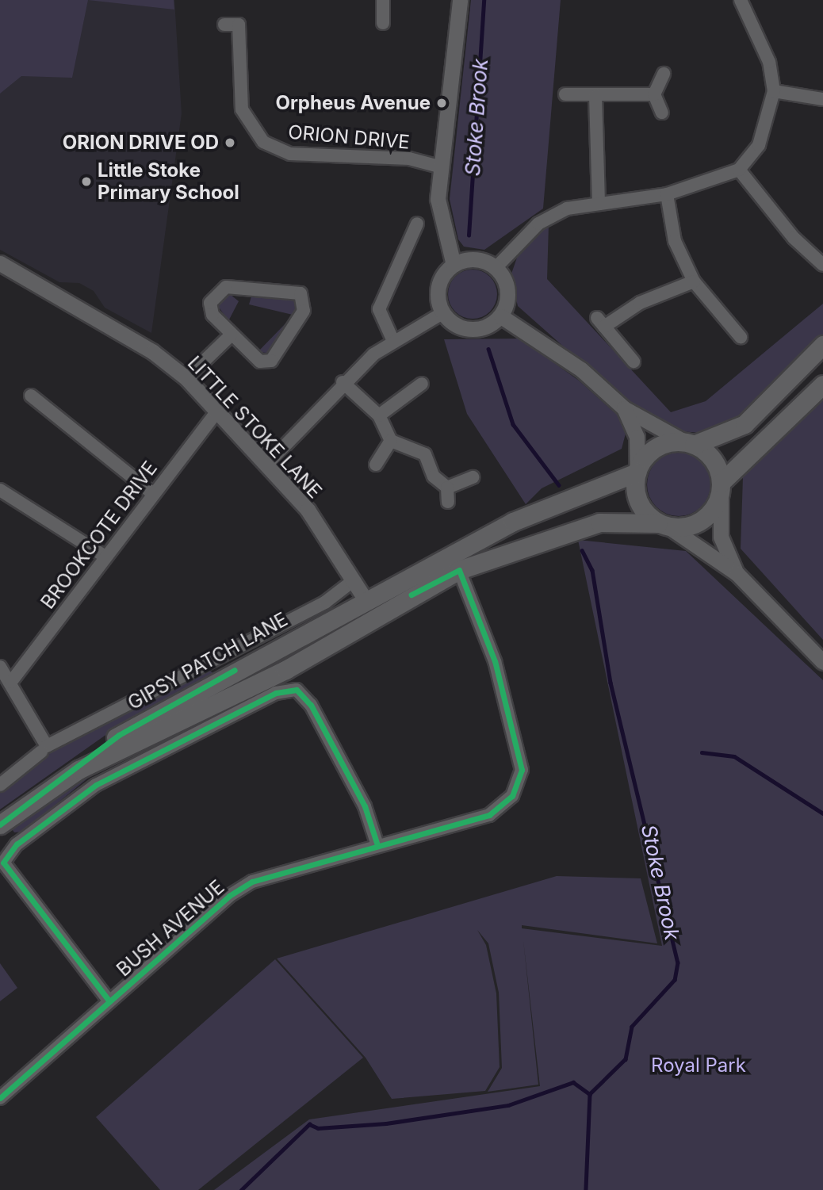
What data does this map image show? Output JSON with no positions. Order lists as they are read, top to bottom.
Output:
{
  "streets": {
    "main road": ["GIPSY PATCH LANE"],
    "street": [
      "ORION DRIVE",
      "LITTLE STOKE LANE",
      "BROOKCOTE DRIVE",
      "BUSH AVENUE"
    ]
  },
  "crossings": [
    ["LITTLE STOKE LANE", "BROOKCOTE DRIVE"],
    ["LITTLE STOKE LANE", "GIPSY PATCH LANE"],
    ["GIPSY PATCH LANE", "BUSH AVENUE"]
  ],
  "water": ["Stoke Brook"],
  "parks": ["Royal Park"],
  "places": ["Orpheus Avenue", "ORION DRIVE OD", "Little Stoke Primary School"]
}
